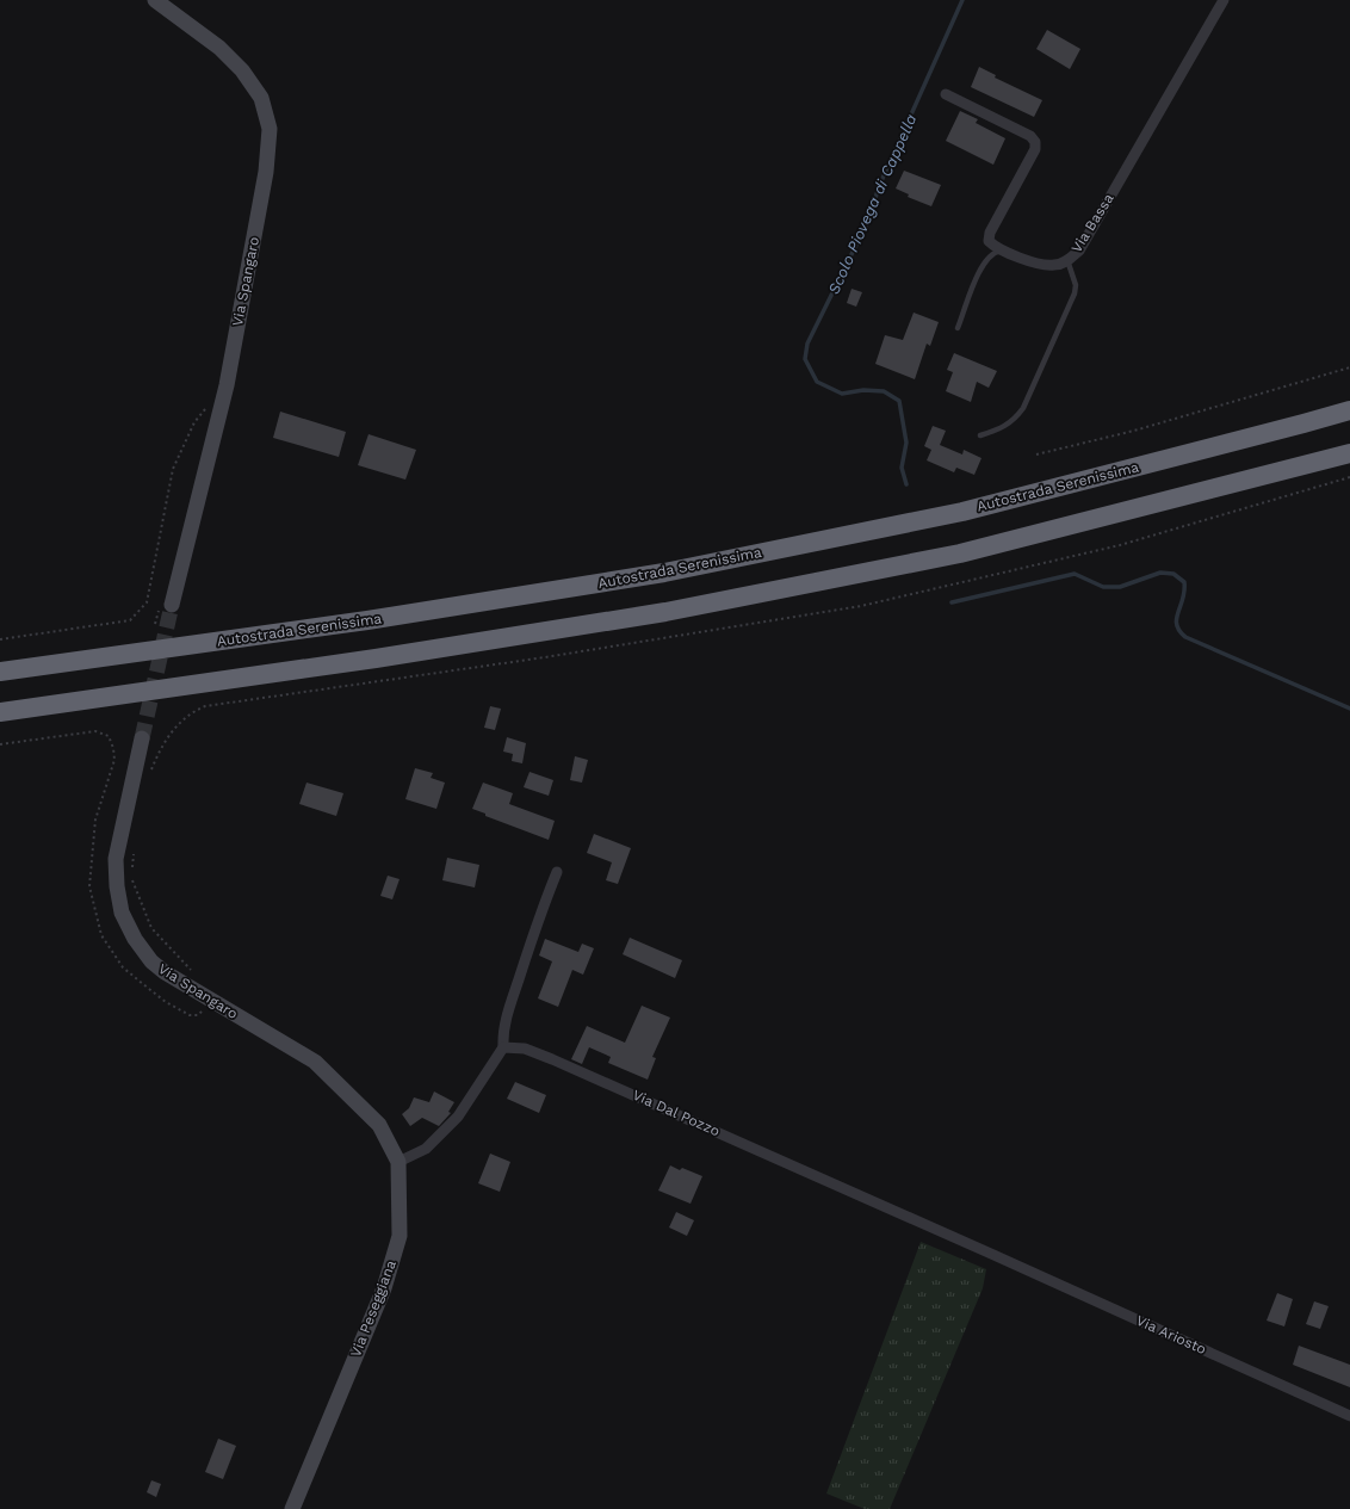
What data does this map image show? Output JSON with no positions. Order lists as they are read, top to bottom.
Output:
{
  "streets": {
    "highway": ["Autostrada Serenissima"],
    "street": [
      "Via Bassa",
      "Via Spangaro",
      "Via Dal Pozzo",
      "Via Peseggiana",
      "Via Ariosto"
    ]
  },
  "crossings": [
    ["Via Spangaro", "Via Peseggiana"],
    ["Via Dal Pozzo", "Via Ariosto"]
  ],
  "water": ["Scolo Piovega di Cappella"]
}
